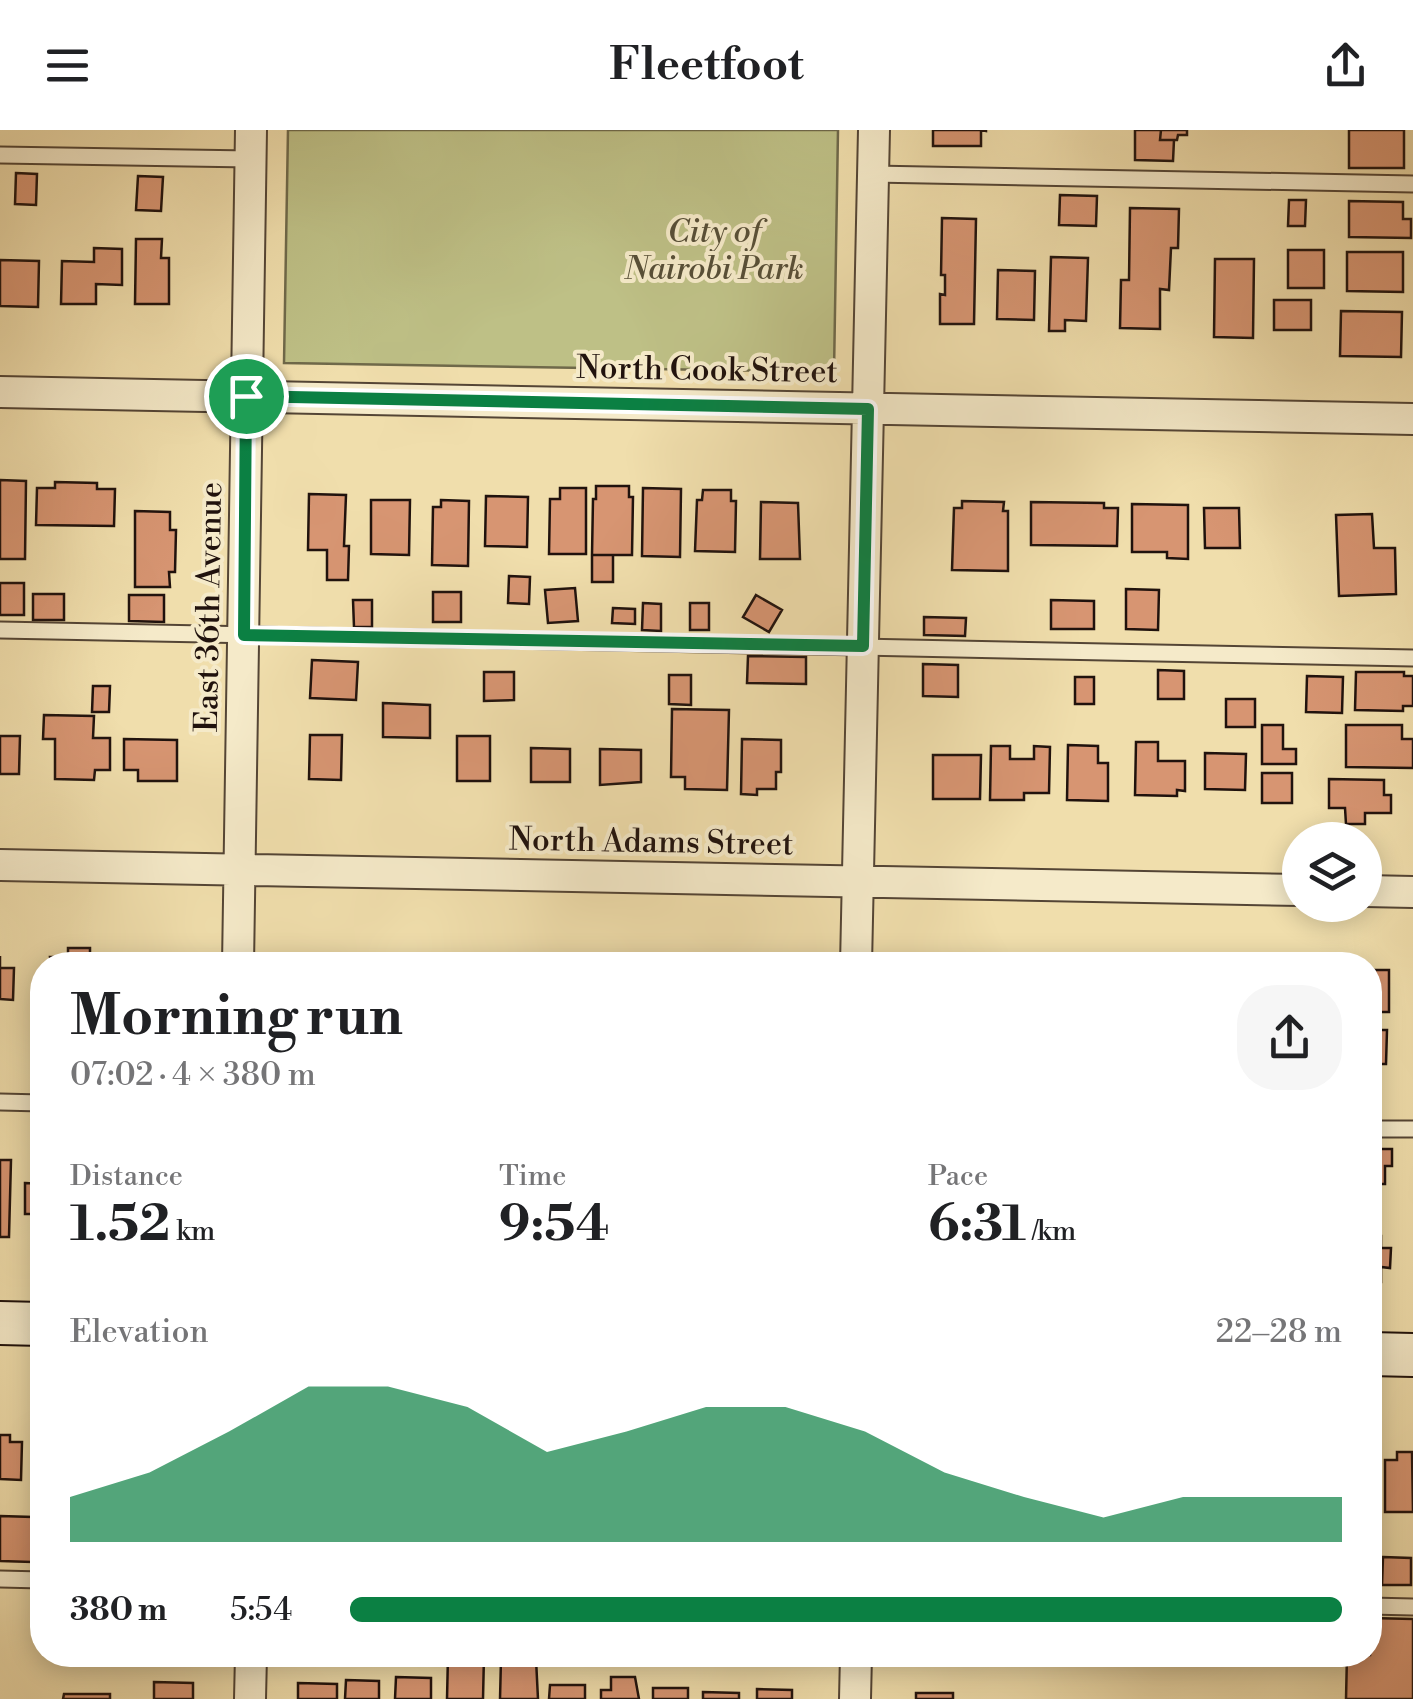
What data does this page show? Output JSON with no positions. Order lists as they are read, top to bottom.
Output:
{
  "streets": {
    "street": ["North Cook Street", "East 36th Avenue", "North Adams Street"]
  },
  "crossings": [
    ["North Cook Street", "East 36th Avenue"],
    ["East 36th Avenue", "North Adams Street"]
  ],
  "parks": ["City of Nairobi Park"],
  "page": {
    "header": "Fleetfoot",
    "heading": ["Morning run", "07:02 · 4 × 380 m"],
    "stats": [
      ["Distance", "1.52 km"],
      ["Time", "9:54"],
      ["Pace", "6:31 /km"]
    ],
    "chart": ["Elevation", "22–28 m"],
    "list": [
      {
        "name": "380 m",
        "note": "5:54"
      }
    ]
  }
}
